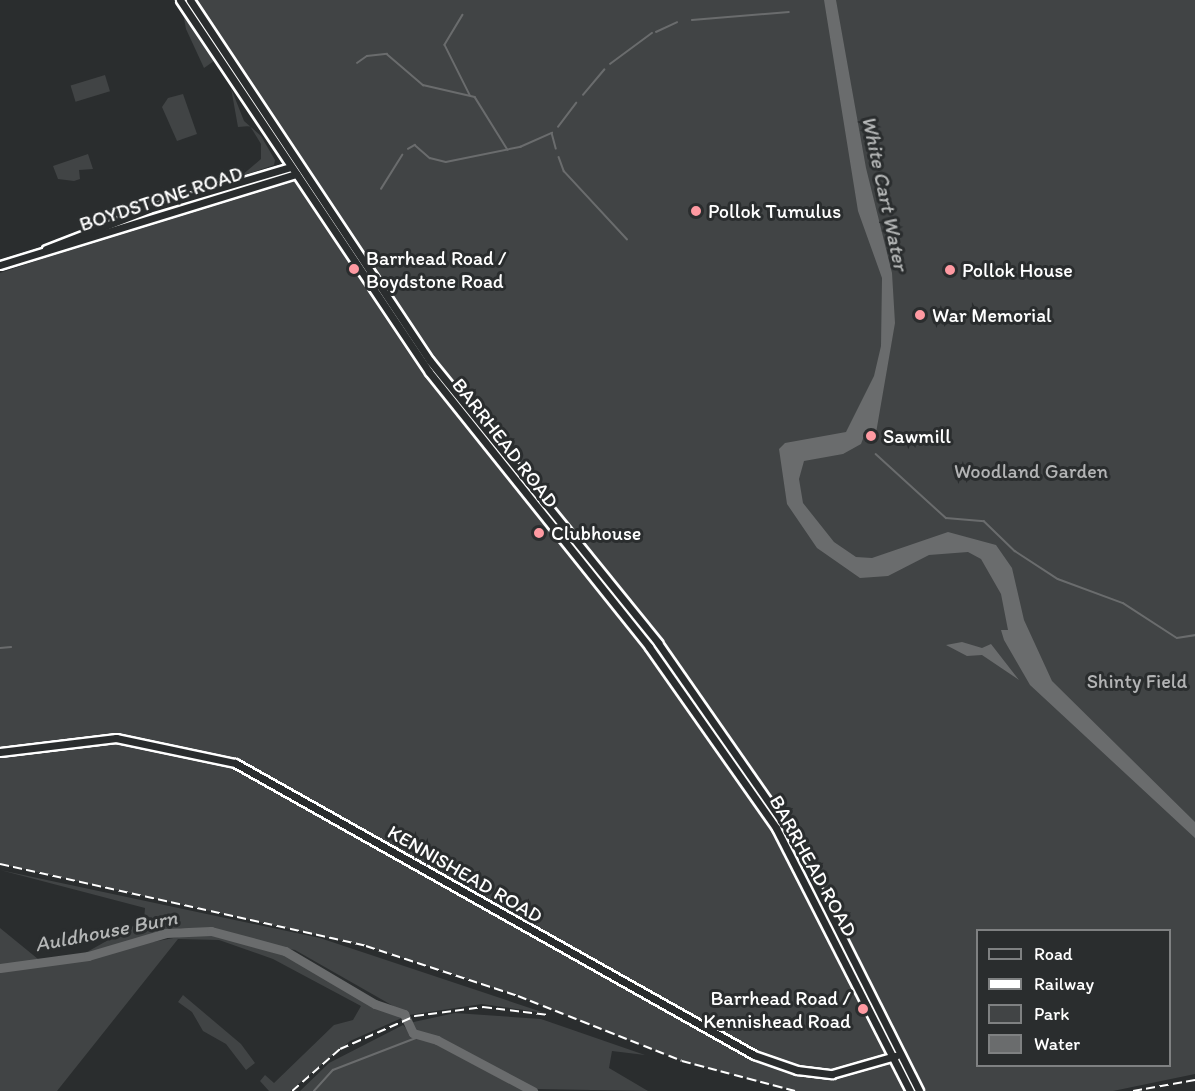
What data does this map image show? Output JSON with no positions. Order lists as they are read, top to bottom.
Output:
{
  "streets": {
    "main road": ["BOYDSTONE ROAD", "BARRHEAD ROAD", "KENNISHEAD ROAD"]
  },
  "crossings": [
    ["BOYDSTONE ROAD", "BARRHEAD ROAD"],
    ["BARRHEAD ROAD", "KENNISHEAD ROAD"]
  ],
  "water": ["White Cart Water", "Auldhouse Burn"],
  "parks": ["Woodland Garden", "Shinty Field"],
  "places": [
    "Pollok Tumulus",
    "Barrhead Road / Boydstone Road",
    "Pollok House",
    "War Memorial",
    "Sawmill",
    "Clubhouse",
    "Barrhead Road / Kennishead Road"
  ],
  "legend": [
    "Road",
    "Railway",
    "Park",
    "Water"
  ]
}
